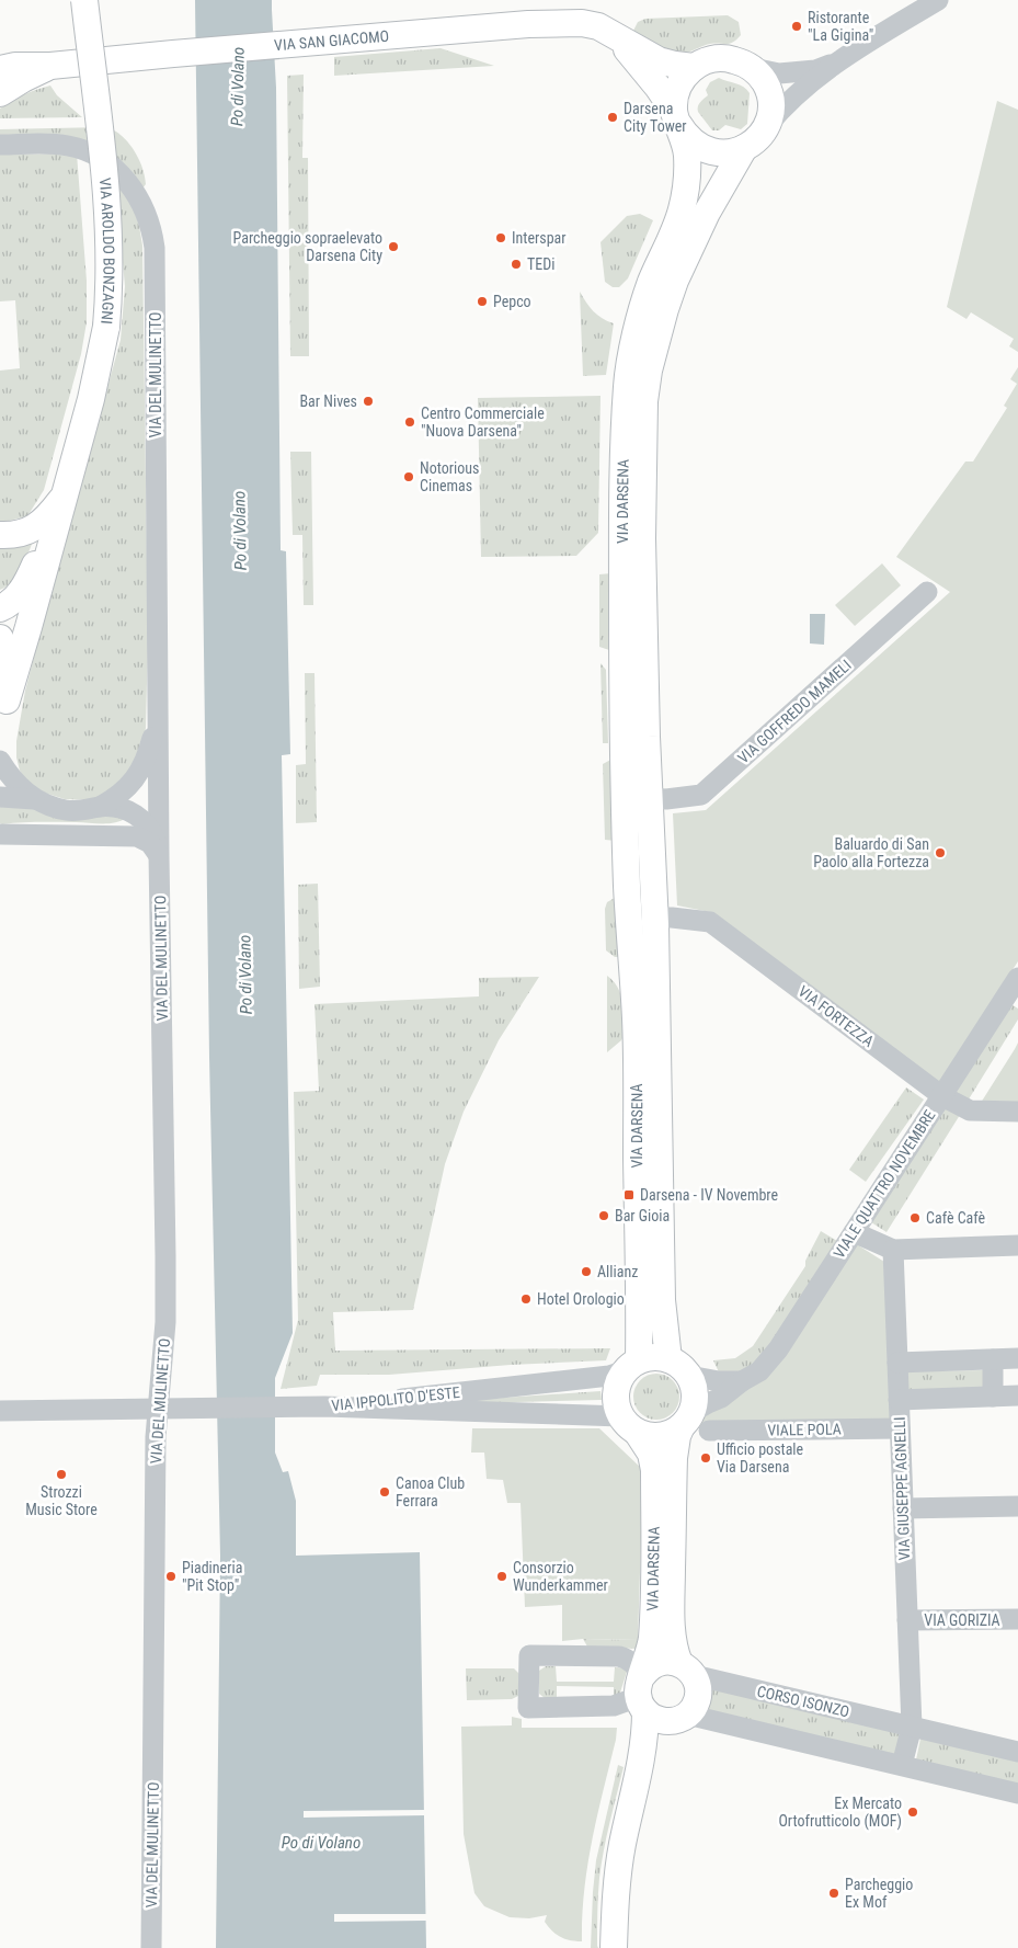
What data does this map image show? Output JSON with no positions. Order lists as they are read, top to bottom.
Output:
{
  "streets": {
    "main road": ["VIA SAN GIACOMO", "VIA AROLDO BONZAGNI", "VIA DARSENA"],
    "street": [
      "VIA DEL MULINETTO",
      "VIA GOFFREDO MAMELI",
      "VIA FORTEZZA",
      "VIALE QUATTRO NOVEMBRE",
      "VIA IPPOLITO D'ESTE",
      "VIALE POLA",
      "VIA GIUSEPPE AGNELLI",
      "VIA GORIZIA",
      "CORSO ISONZO"
    ]
  },
  "crossings": [
    ["VIA SAN GIACOMO", "VIA DARSENA"],
    ["VIA DARSENA", "VIA GOFFREDO MAMELI"],
    ["VIA DARSENA", "VIA FORTEZZA"],
    ["VIA DARSENA", "VIALE QUATTRO NOVEMBRE"],
    ["VIA DARSENA", "VIA IPPOLITO D'ESTE"],
    ["VIA DARSENA", "VIALE POLA"],
    ["VIA DARSENA", "CORSO ISONZO"],
    ["VIA FORTEZZA", "VIALE QUATTRO NOVEMBRE"],
    ["VIALE QUATTRO NOVEMBRE", "VIA IPPOLITO D'ESTE"],
    ["VIALE QUATTRO NOVEMBRE", "VIALE POLA"],
    ["VIA IPPOLITO D'ESTE", "VIALE POLA"],
    ["VIALE POLA", "VIA GIUSEPPE AGNELLI"],
    ["VIA GIUSEPPE AGNELLI", "VIA GORIZIA"],
    ["VIA GIUSEPPE AGNELLI", "CORSO ISONZO"]
  ],
  "water": ["Po di Volano"],
  "places": {
    "other": [
      "Ristorante \"La Gigina\"",
      "Darsena City Tower",
      "Interspar",
      "Parcheggio sopraelevato Darsena City",
      "TEDi",
      "Pepco",
      "Bar Nives",
      "Centro Commerciale \"Nuova Darsena\"",
      "Notorious Cinemas",
      "Baluardo di San Paolo alla Fortezza",
      "Bar Gioia",
      "Cafè Cafè",
      "Allianz",
      "Hotel Orologio",
      "Ufficio postale Via Darsena",
      "Strozzi Music Store",
      "Canoa Club Ferrara",
      "Piadineria \"Pit Stop\"",
      "Consorzio Wunderkammer",
      "Ex Mercato Ortofrutticolo (MOF)",
      "Parcheggio Ex Mof"
    ],
    "transit": ["Darsena - IV Novembre"]
  }
}
